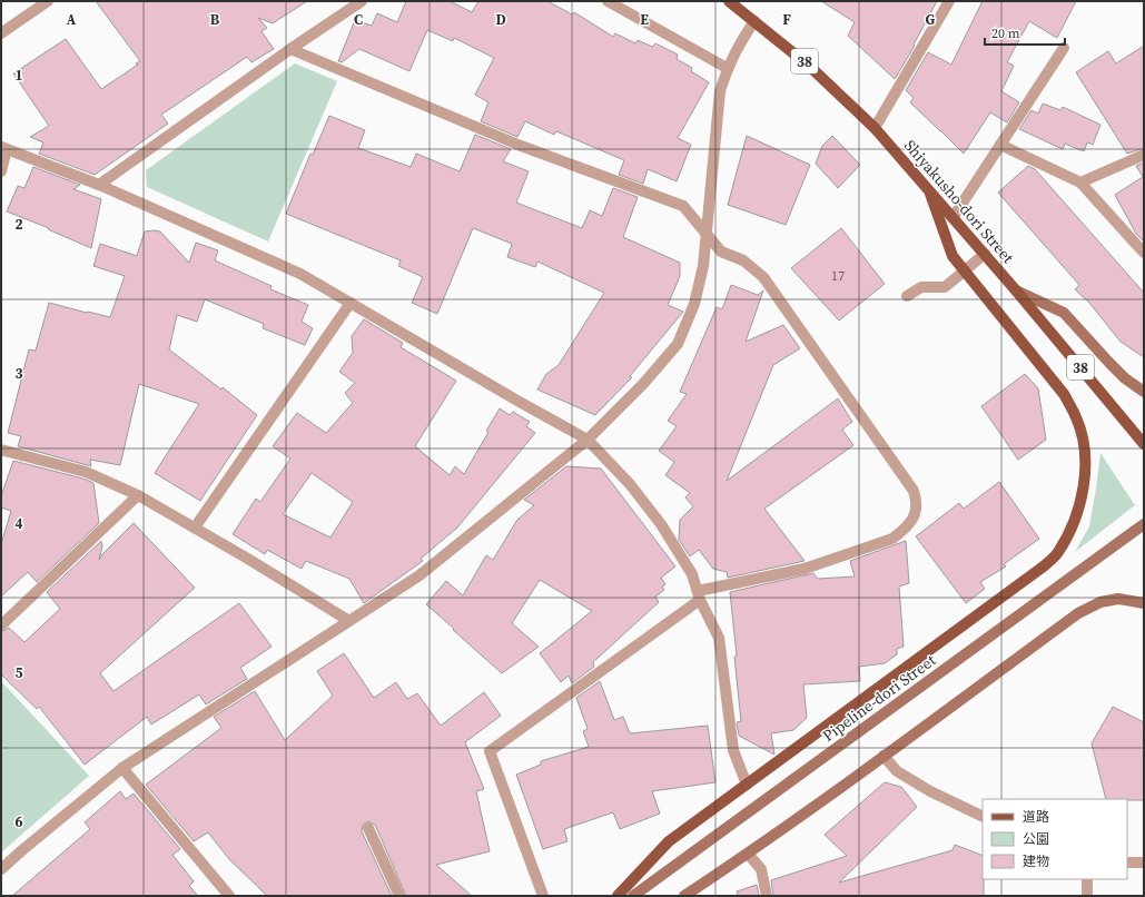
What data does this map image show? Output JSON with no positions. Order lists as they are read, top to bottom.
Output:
{
  "streets": {
    "main road": ["38", "Shiyakusho-dori Street", "Pipeline-dori Street"]
  },
  "house_numbers": ["17"],
  "legend": ["道路", "公園", "建物"],
  "scale_bar": "20 m",
  "grid": {
    "columns": [
      "A",
      "B",
      "C",
      "D",
      "E",
      "F",
      "G"
    ],
    "rows": [
      "1",
      "2",
      "3",
      "4",
      "5",
      "6"
    ]
  }
}
